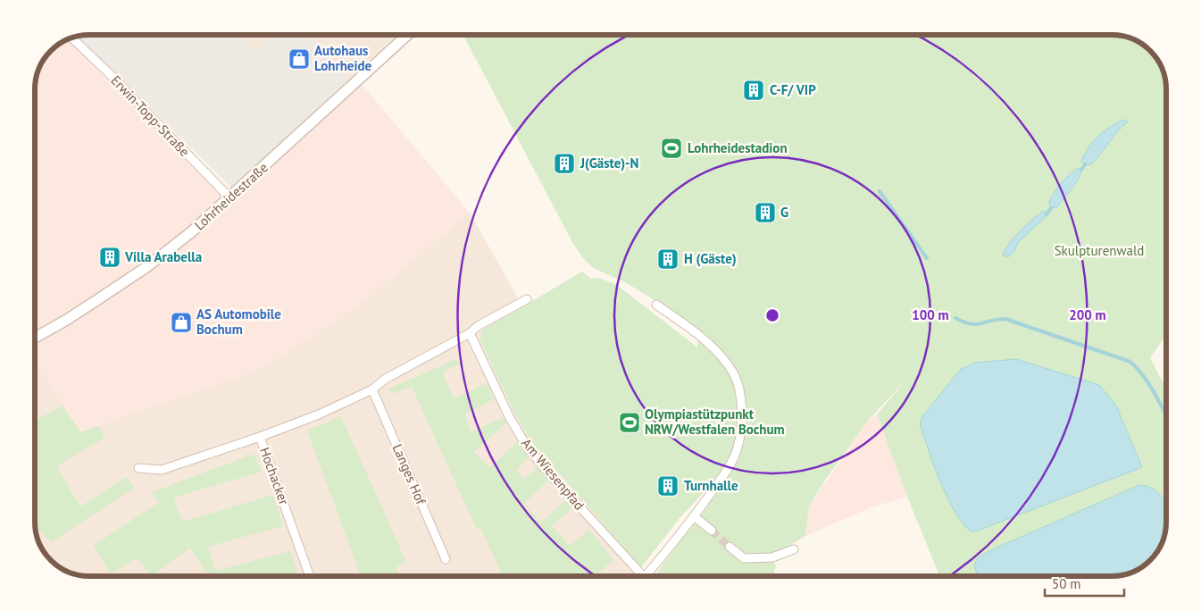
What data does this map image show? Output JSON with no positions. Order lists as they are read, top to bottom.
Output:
{
  "streets": {
    "street": [
      "Erwin-Topp-Straße",
      "Lohrheidestraße",
      "Langes Hof",
      "Am Wiesenpfad",
      "Hochacker"
    ]
  },
  "crossings": [
    ["Erwin-Topp-Straße", "Lohrheidestraße"]
  ],
  "parks": ["Skulpturenwald"],
  "places": {
    "shop": ["Autohaus Lohrheide", "AS Automobile Bochum"],
    "building": [
      "C-F/ VIP",
      "J(Gäste)-N",
      "G",
      "Villa Arabella",
      "H (Gäste)",
      "Turnhalle"
    ],
    "sports": ["Lohrheidestadion", "Olympiastützpunkt NRW/Westfalen Bochum"]
  },
  "scale_bar": "50 m",
  "rings": ["100 m", "200 m"]
}
